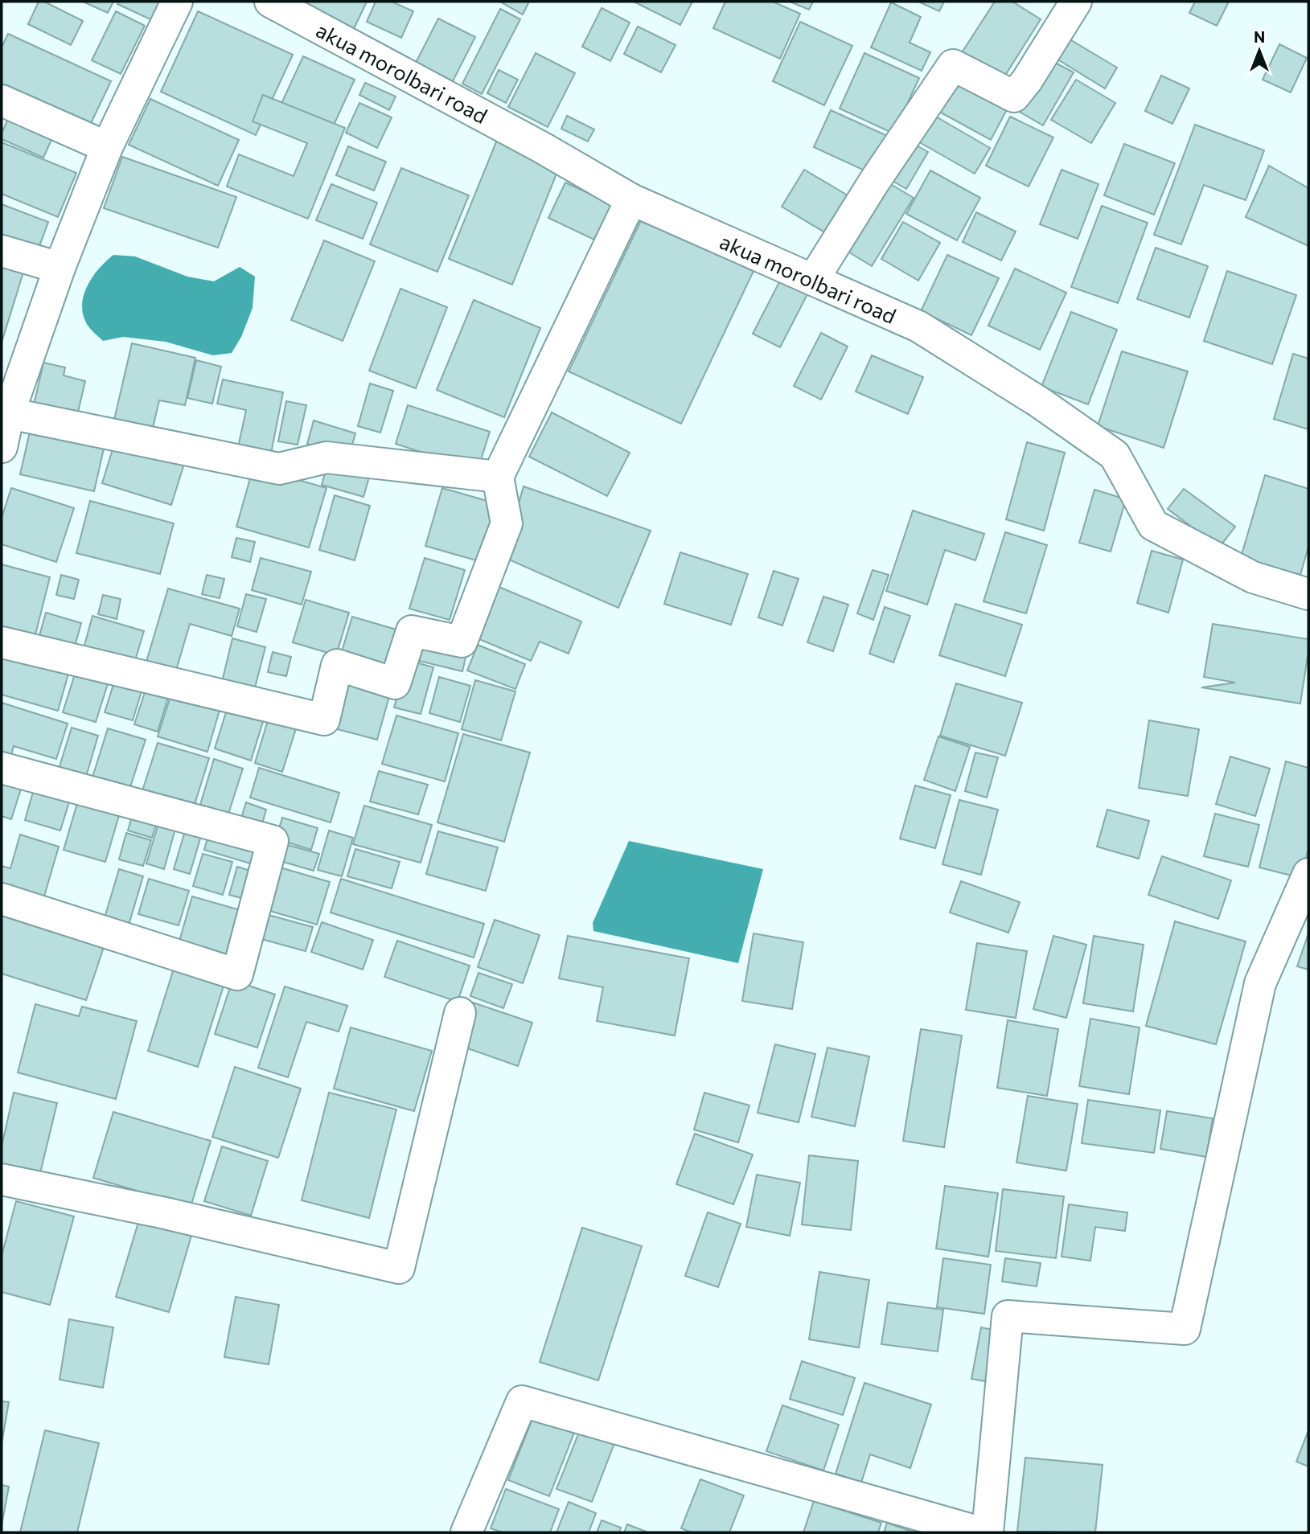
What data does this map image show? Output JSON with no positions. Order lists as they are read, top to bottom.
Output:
{
  "streets": {
    "street": ["akua morolbari road"]
  },
  "north": "top"
}
